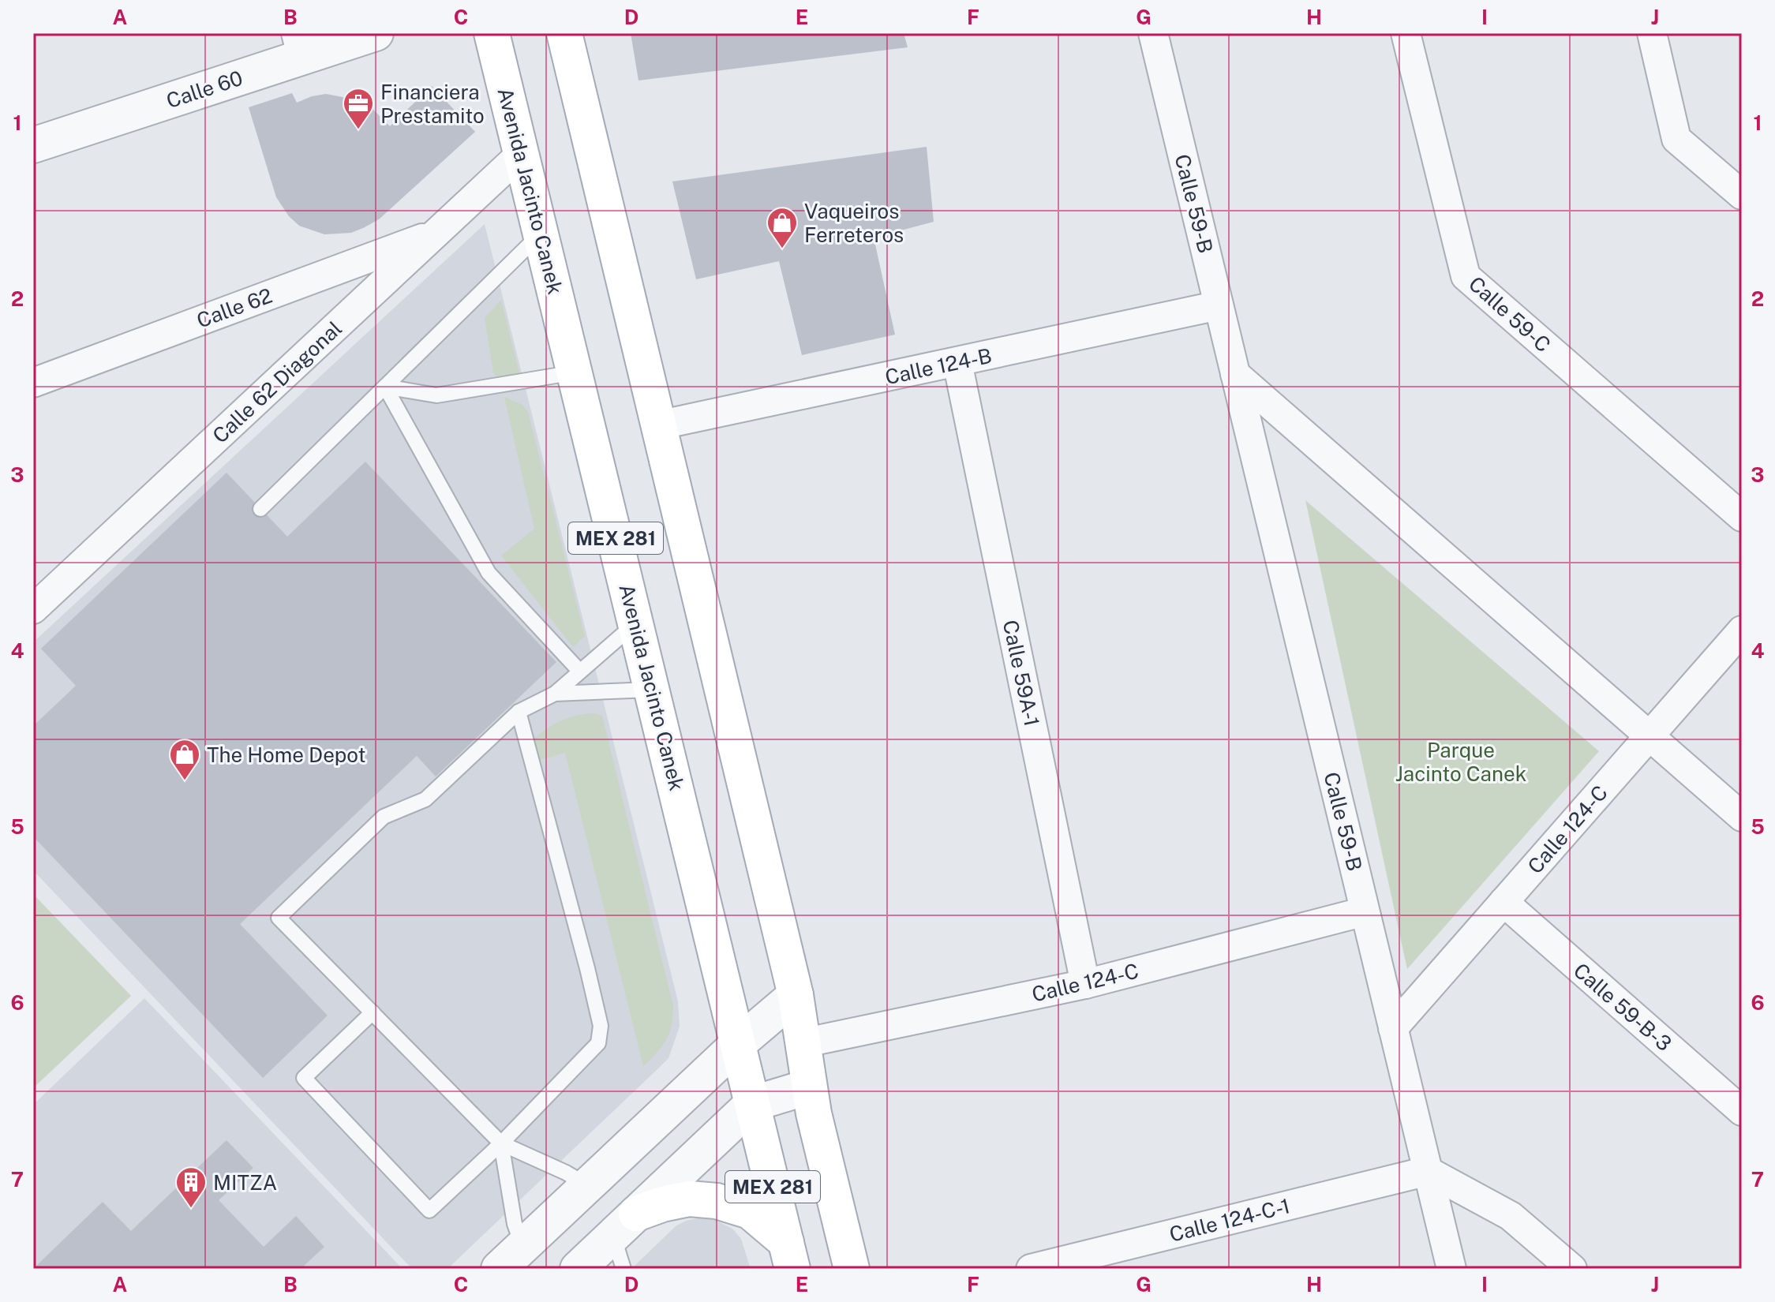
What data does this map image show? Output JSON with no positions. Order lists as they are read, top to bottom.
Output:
{
  "streets": {
    "main road": ["Avenida Jacinto Canek", "MEX 281"],
    "street": [
      "Calle 60",
      "Calle 59-B",
      "Calle 62",
      "Calle 59-C",
      "Calle 124-B",
      "Calle 62 Diagonal",
      "Calle 59A-1",
      "Calle 124-C",
      "Calle 59-B-3",
      "Calle 124-C-1"
    ]
  },
  "crossings": [
    ["Avenida Jacinto Canek", "Calle 62 Diagonal"],
    ["Calle 59-B", "Calle 124-B"],
    ["Calle 59-B", "Calle 124-C"],
    ["Calle 59-B", "Calle 124-C-1"],
    ["Calle 62", "Calle 62 Diagonal"],
    ["Calle 124-B", "MEX 281"],
    ["Calle 124-B", "Calle 59A-1"],
    ["MEX 281", "Calle 124-C"],
    ["Calle 59A-1", "Calle 124-C"],
    ["Calle 124-C", "Calle 59-B-3"]
  ],
  "parks": ["Parque Jacinto Canek"],
  "places": {
    "office": ["Financiera Prestamito"],
    "shop": ["Vaqueiros Ferreteros", "The Home Depot"],
    "building": ["MITZA"]
  },
  "grid": {
    "columns": [
      "A",
      "B",
      "C",
      "D",
      "E",
      "F",
      "G",
      "H",
      "I",
      "J"
    ],
    "rows": [
      "1",
      "2",
      "3",
      "4",
      "5",
      "6",
      "7"
    ]
  }
}
